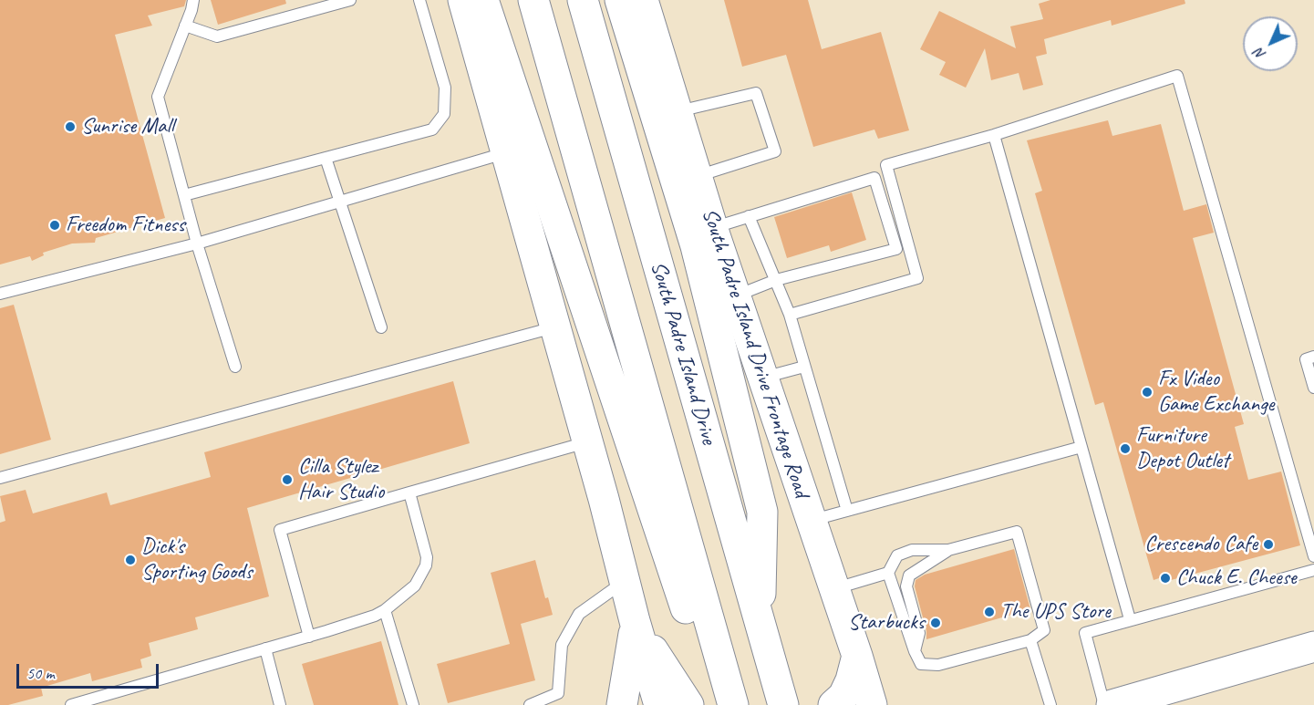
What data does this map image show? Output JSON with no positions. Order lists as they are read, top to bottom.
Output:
{
  "streets": {
    "main road": ["South Padre Island Drive", "South Padre Island Drive Frontage Road"]
  },
  "places": [
    "Sunrise Mall",
    "Freedom Fitness",
    "Fx Video Game Exchange",
    "Furniture Depot Outlet",
    "Cilla Stylez Hair Studio",
    "Crescendo Cafe",
    "Dick's Sporting Goods",
    "Chuck E. Cheese",
    "The UPS Store",
    "Starbucks"
  ],
  "scale_bar": "50 m",
  "north": "bottom left"
}
